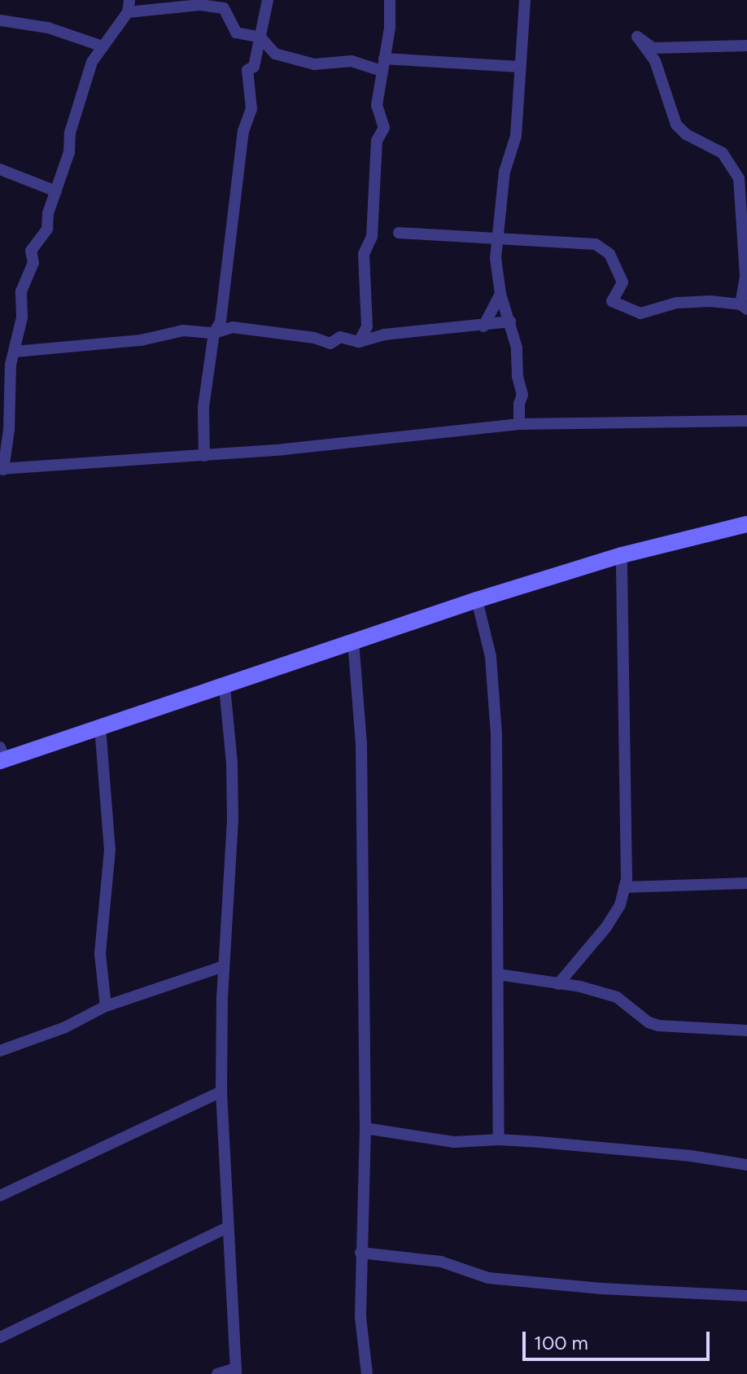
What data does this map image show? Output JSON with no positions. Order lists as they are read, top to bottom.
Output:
{
  "scale_bar": "100 m"
}
